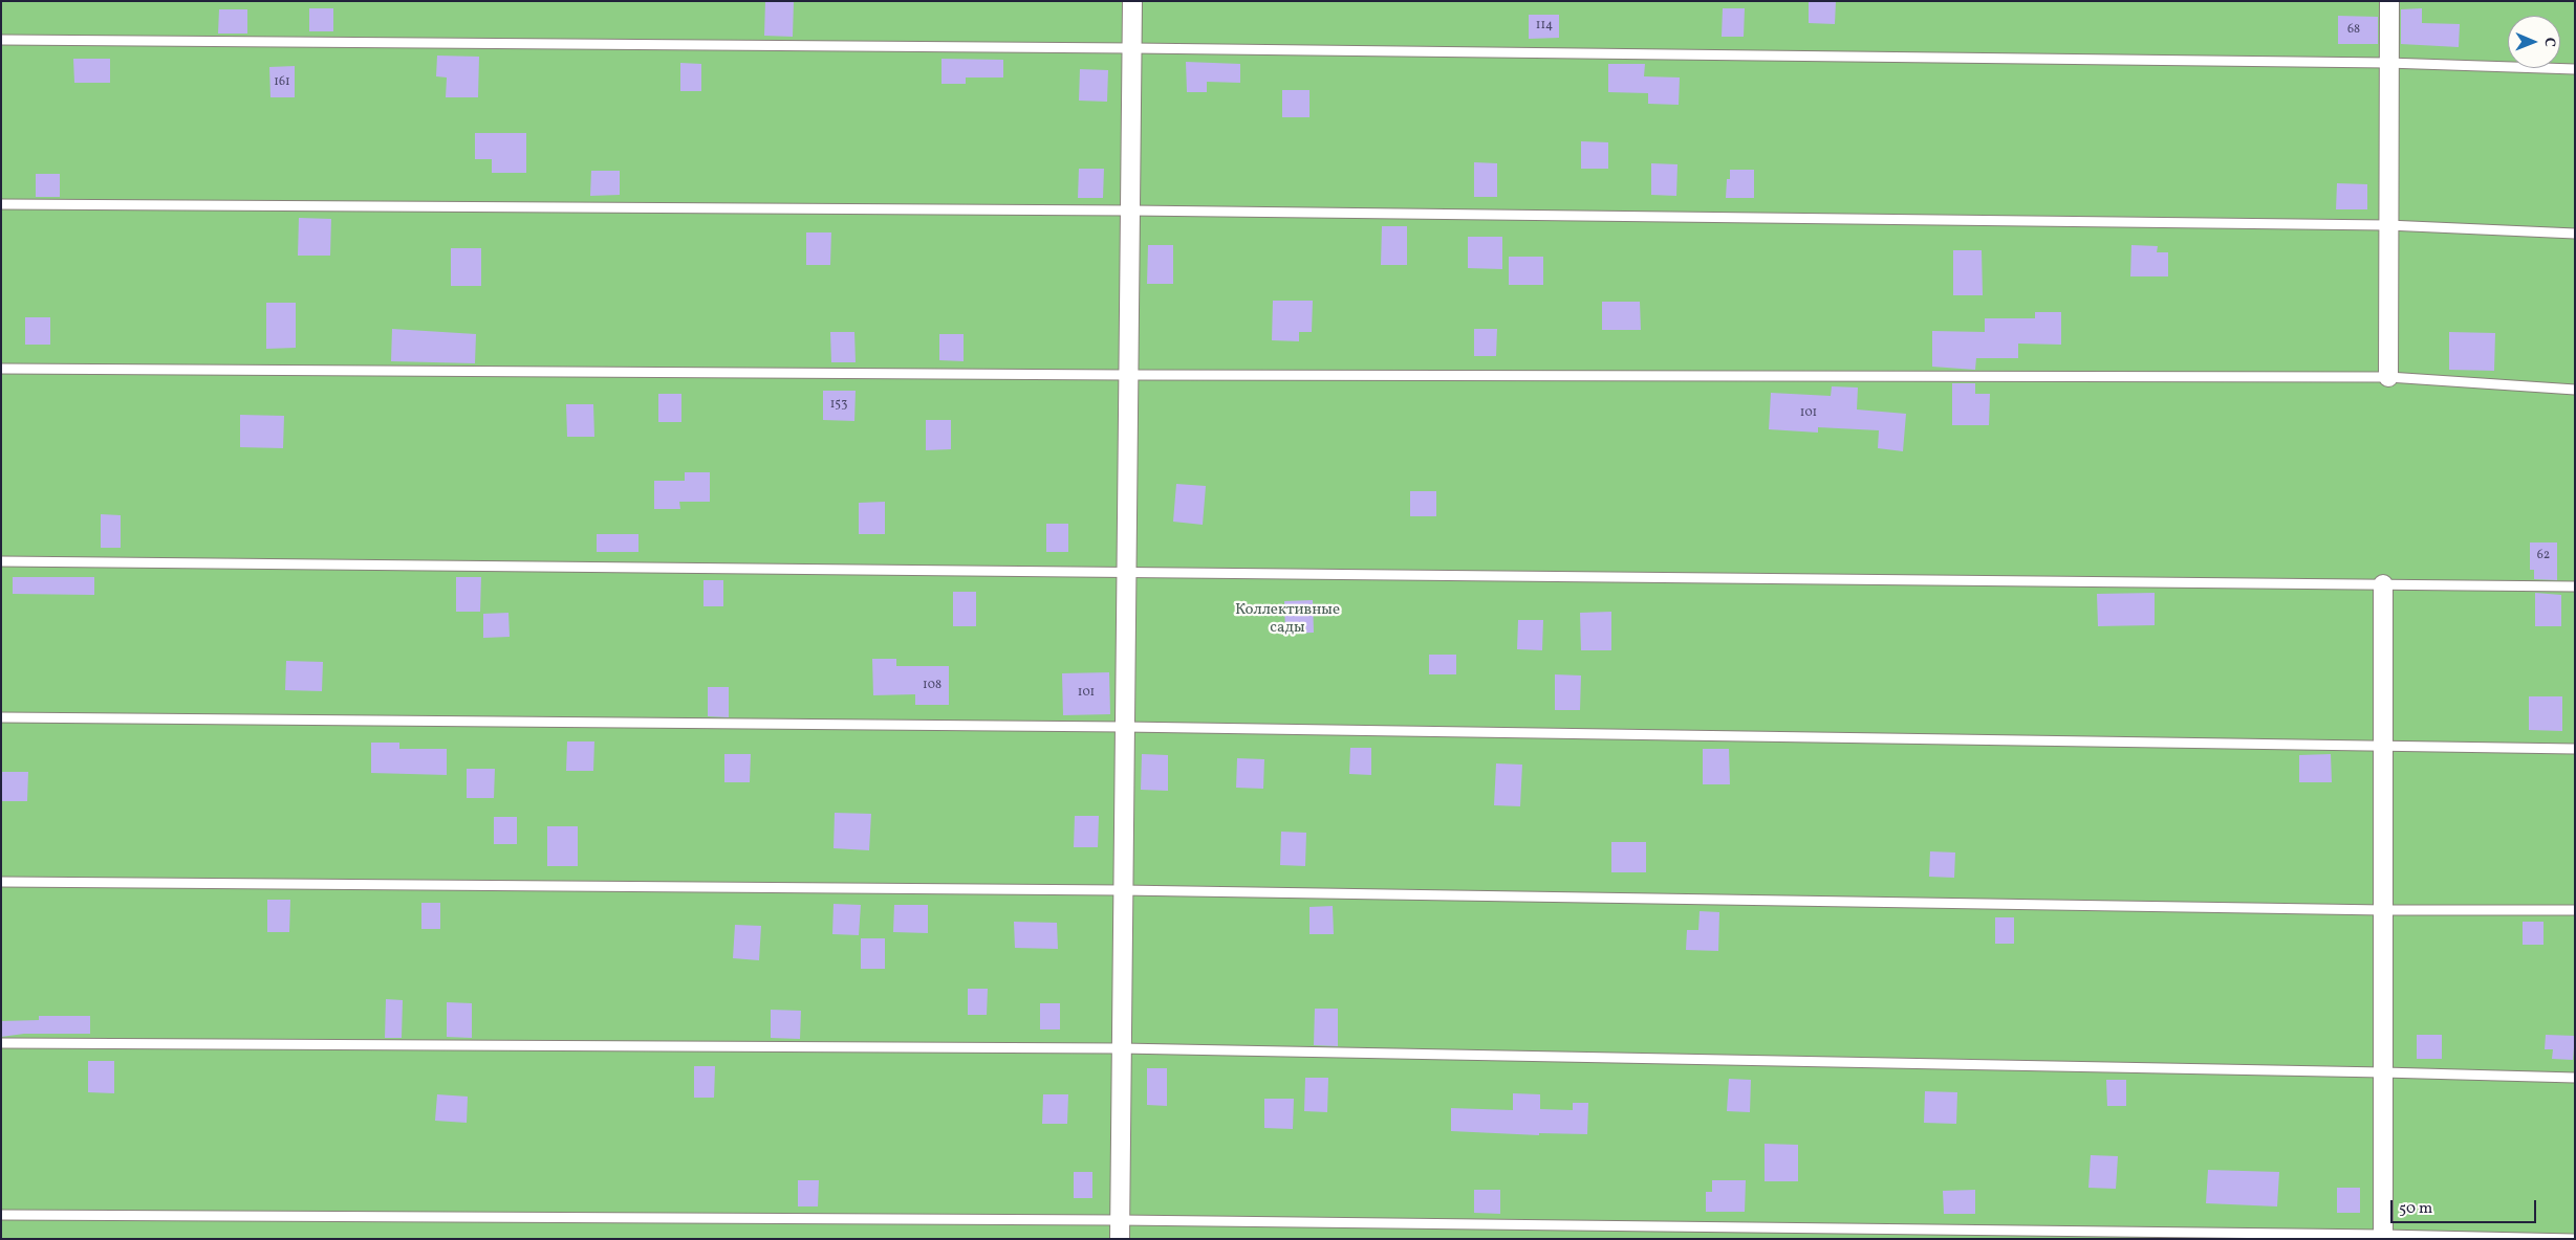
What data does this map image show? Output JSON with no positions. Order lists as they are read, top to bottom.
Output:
{
  "parks": ["Коллективные сады"],
  "house_numbers": [
    "114",
    "68",
    "161",
    "153",
    "101",
    "62",
    "108",
    "101"
  ],
  "scale_bar": "50 m",
  "north": "right"
}
